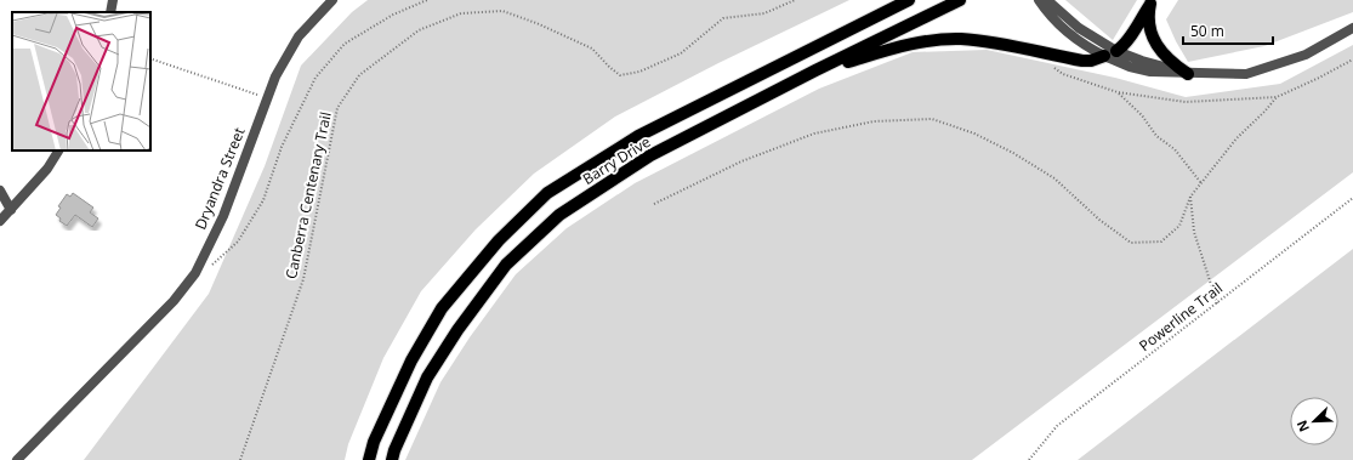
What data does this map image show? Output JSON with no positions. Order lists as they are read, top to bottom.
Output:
{
  "streets": {
    "main road": ["Barry Drive"],
    "street": ["Dryandra Street"],
    "path": ["Canberra Centenary Trail", "Powerline Trail"]
  },
  "scale_bar": "50 m",
  "north": "bottom left"
}
